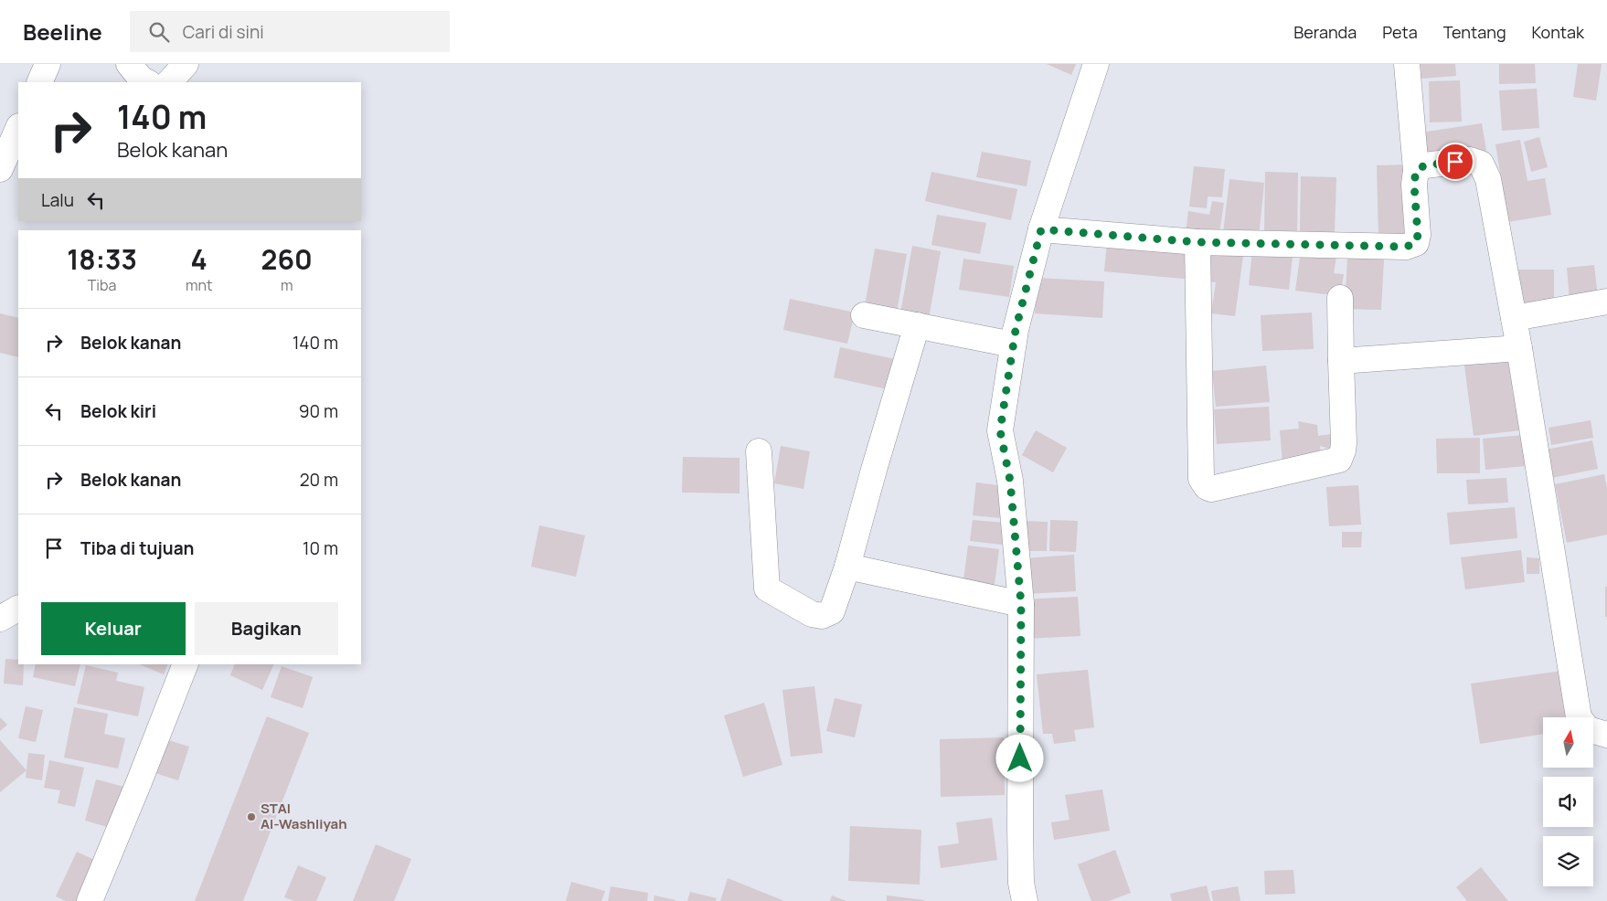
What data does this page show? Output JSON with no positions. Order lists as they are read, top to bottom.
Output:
{
  "places": ["STAI Al-Washliyah"],
  "north": "top",
  "page": {
    "header": "Beeline",
    "search": "Cari di sini",
    "nav": [
      "Beranda",
      "Peta",
      "Tentang",
      "Kontak"
    ],
    "turn": ["140 m", "Belok kanan"],
    "then": "Lalu",
    "eta": [
      "18:33",
      "Tiba",
      "4",
      "mnt",
      "260",
      "m"
    ],
    "list": [
      {
        "name": "Belok kanan",
        "value": "140 m"
      },
      {
        "name": "Belok kiri",
        "value": "90 m"
      },
      {
        "name": "Belok kanan",
        "value": "20 m"
      },
      {
        "name": "Tiba di tujuan",
        "value": "10 m"
      }
    ],
    "buttons": ["Keluar", "Bagikan"]
  }
}
